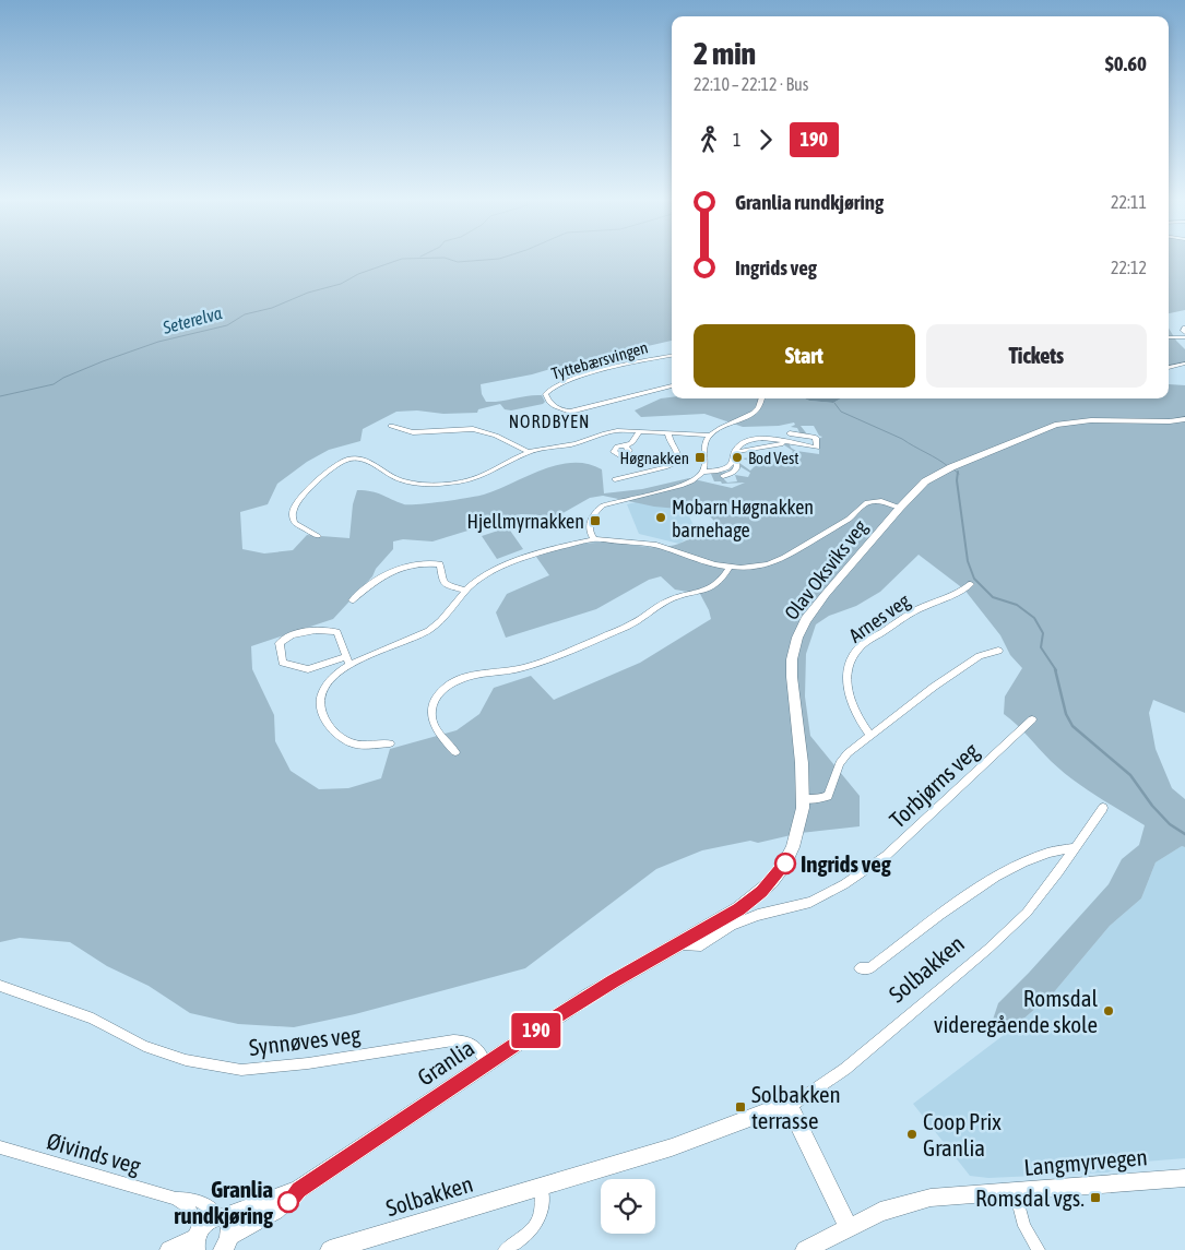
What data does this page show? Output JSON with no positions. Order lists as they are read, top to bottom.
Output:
{
  "streets": {
    "street": [
      "Tyttebærsvingen",
      "Olav Oksviks veg",
      "Arnes veg",
      "Torbjørns veg",
      "Solbakken",
      "Synnøves veg",
      "Granlia",
      "Øivinds veg",
      "Langmyrvegen"
    ]
  },
  "crossings": [
    ["Olav Oksviks veg", "Torbjørns veg"],
    ["Olav Oksviks veg", "Granlia"],
    ["Torbjørns veg", "Granlia"],
    ["Synnøves veg", "Granlia"],
    ["Granlia", "Øivinds veg"]
  ],
  "districts": ["NORDBYEN"],
  "water": ["Seterelva"],
  "places": {
    "transit": [
      "Høgnakken",
      "Hjellmyrnakken",
      "Solbakken terrasse",
      "Romsdal vgs."
    ],
    "other": [
      "Bod Vest",
      "Mobarn Høgnakken barnehage",
      "Ingrids veg",
      "Romsdal videregående skole",
      "Coop Prix Granlia",
      "Granlia rundkjøring"
    ]
  },
  "lines": ["bus line 190"],
  "page": {
    "on_map": "190",
    "heading": ["2 min", "22:10 – 22:12 · Bus", "$0.60"],
    "legs": ["1", "190"],
    "list": [
      {
        "name": "Granlia rundkjøring",
        "value": "22:11"
      },
      {
        "name": "Ingrids veg",
        "value": "22:12"
      }
    ],
    "buttons": ["Start", "Tickets"]
  }
}
